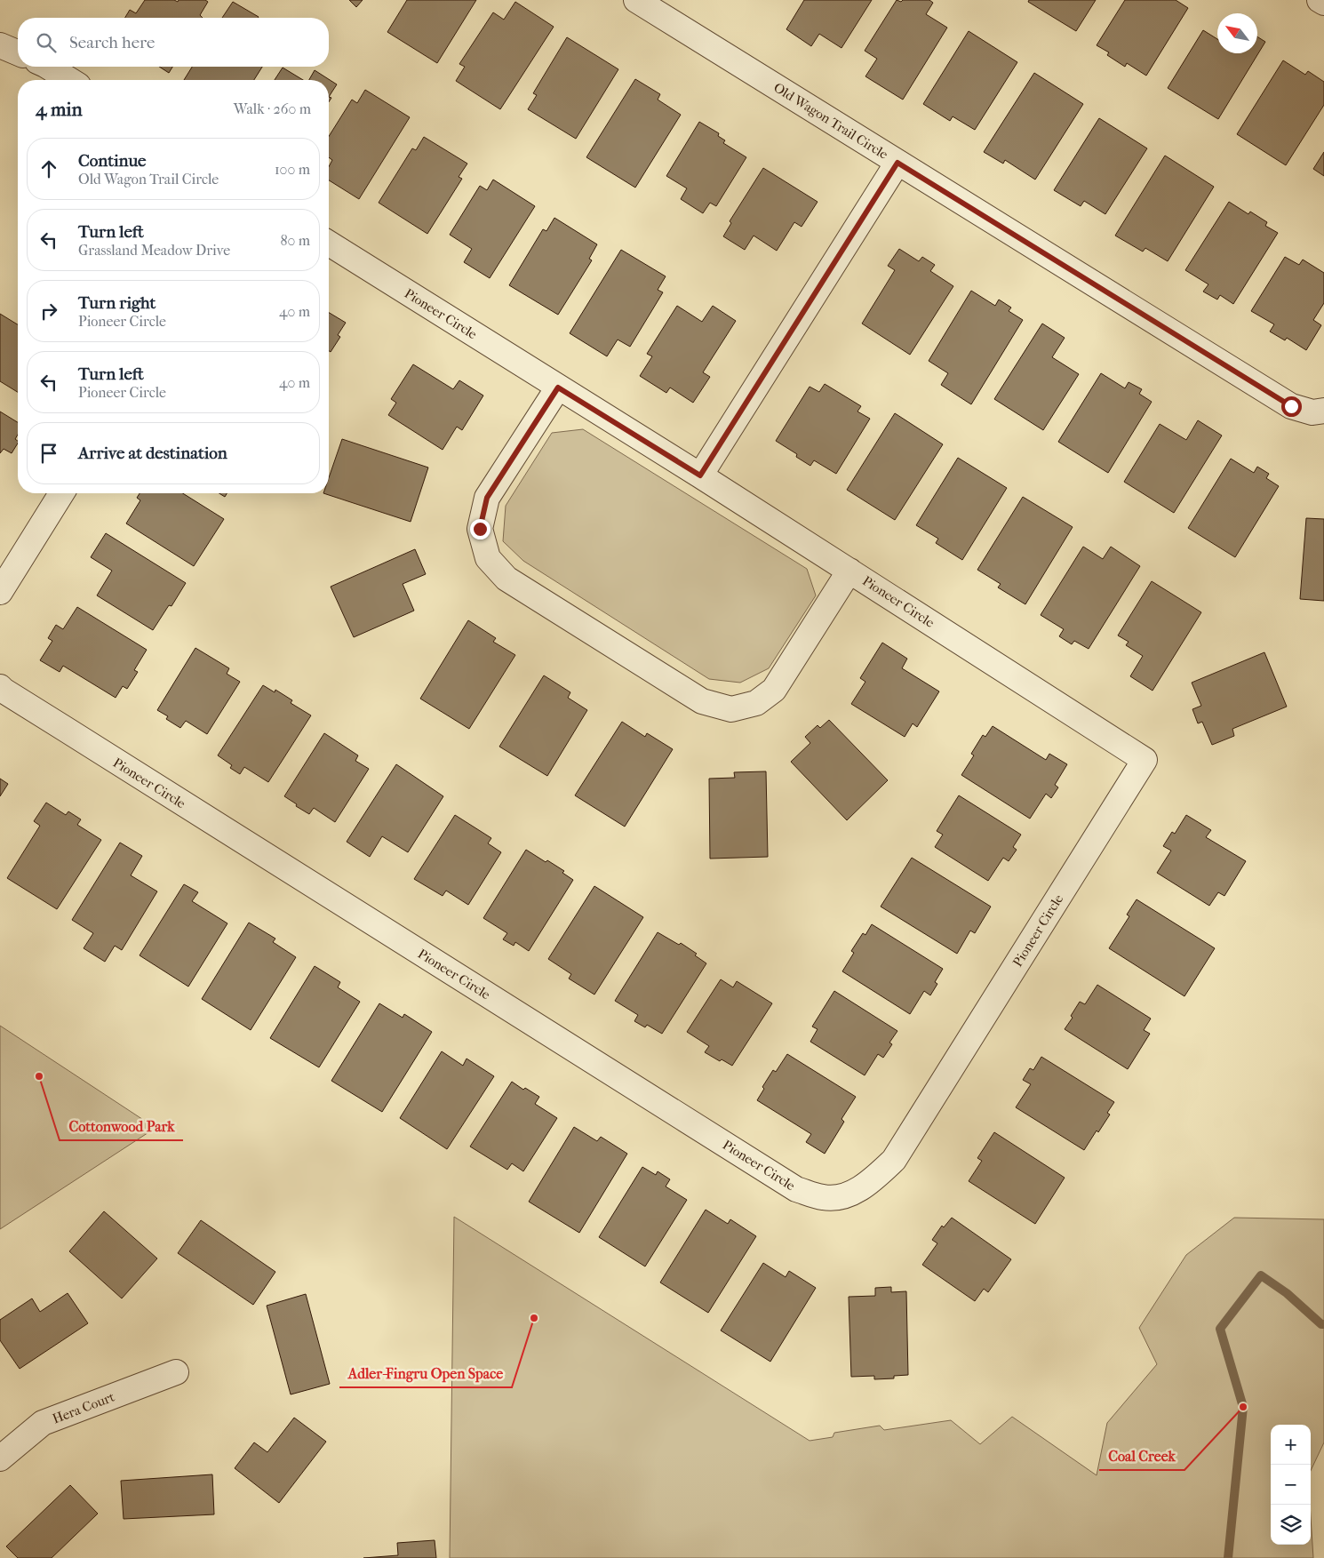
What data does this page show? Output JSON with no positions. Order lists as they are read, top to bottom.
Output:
{
  "streets": {
    "street": ["Old Wagon Trail Circle", "Pioneer Circle", "Hera Court"]
  },
  "places": ["Cottonwood Park", "Adler-Fingru Open Space", "Coal Creek"],
  "north": "top left",
  "page": {
    "search": "Search here",
    "heading": ["4 min", "Walk · 260 m"],
    "list": [
      ["Continue", "Old Wagon Trail Circle", "100 m"],
      ["Turn left", "Grassland Meadow Drive", "80 m"],
      ["Turn right", "Pioneer Circle", "40 m"],
      ["Turn left", "Pioneer Circle", "40 m"],
      "Arrive at destination"
    ],
    "map_buttons": ["+", "−"]
  }
}
